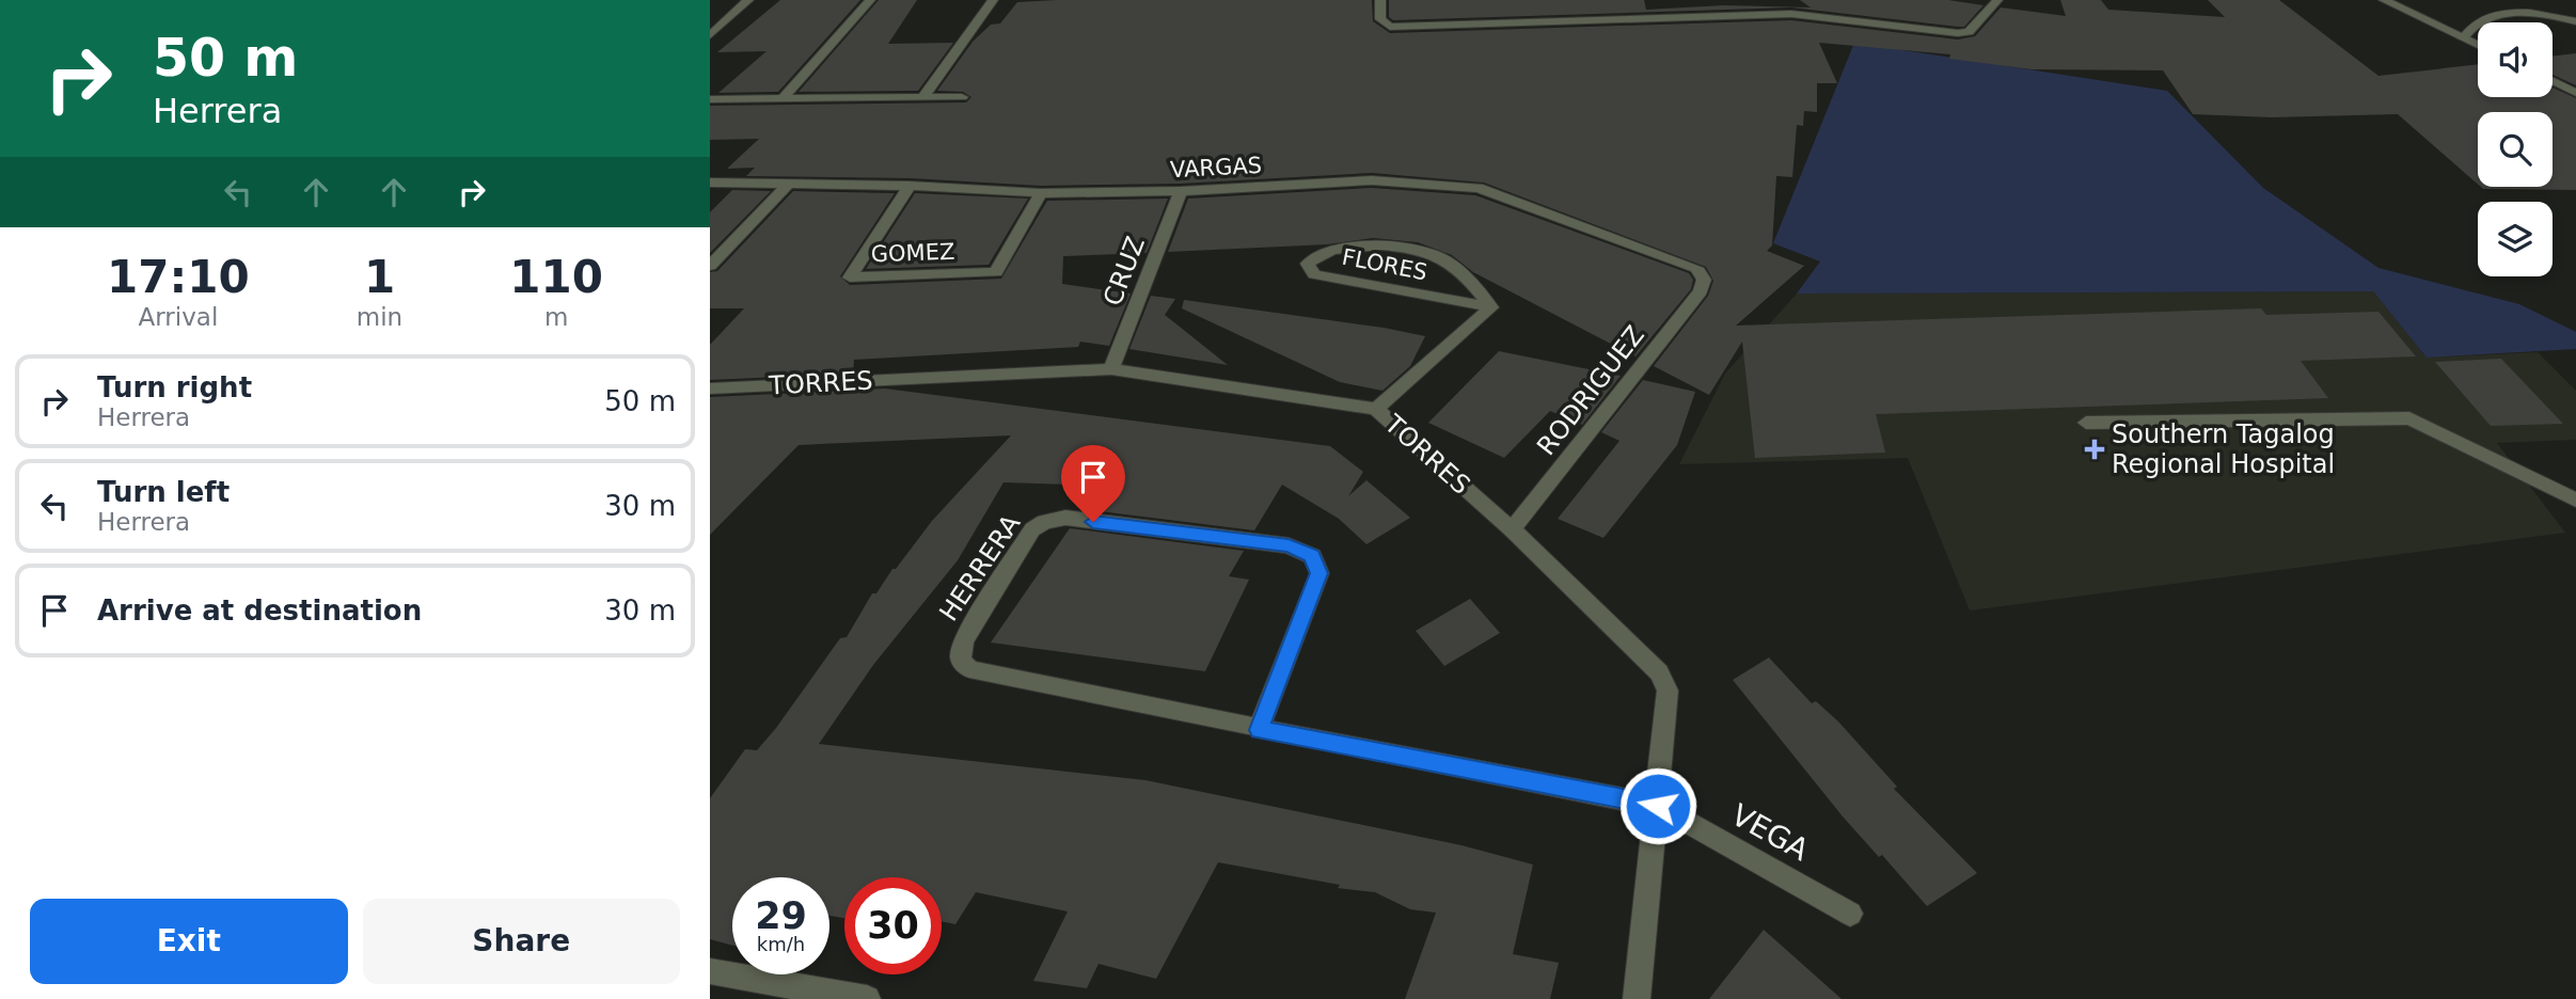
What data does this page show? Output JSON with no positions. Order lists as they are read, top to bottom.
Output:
{
  "streets": {
    "street": [
      "VARGAS",
      "GOMEZ",
      "FLORES",
      "CRUZ",
      "TORRES",
      "RODRIGUEZ",
      "HERRERA",
      "VEGA"
    ]
  },
  "crossings": [
    ["VARGAS", "GOMEZ"],
    ["VARGAS", "CRUZ"],
    ["VARGAS", "RODRIGUEZ"],
    ["CRUZ", "TORRES"],
    ["TORRES", "RODRIGUEZ"],
    ["TORRES", "HERRERA"],
    ["TORRES", "VEGA"],
    ["HERRERA", "VEGA"]
  ],
  "places": {
    "health": ["Southern Tagalog Regional Hospital"]
  },
  "page": {
    "turn": ["50 m", "Herrera"],
    "eta": [
      "17:10",
      "Arrival",
      "1",
      "min",
      "110",
      "m"
    ],
    "list": [
      {
        "name": "Turn right",
        "note": "Herrera",
        "value": "50 m"
      },
      {
        "name": "Turn left",
        "note": "Herrera",
        "value": "30 m"
      },
      {
        "name": "Arrive at destination",
        "value": "30 m"
      }
    ],
    "speed": "29 km/h",
    "limit": "30",
    "buttons": ["Exit", "Share"]
  }
}
